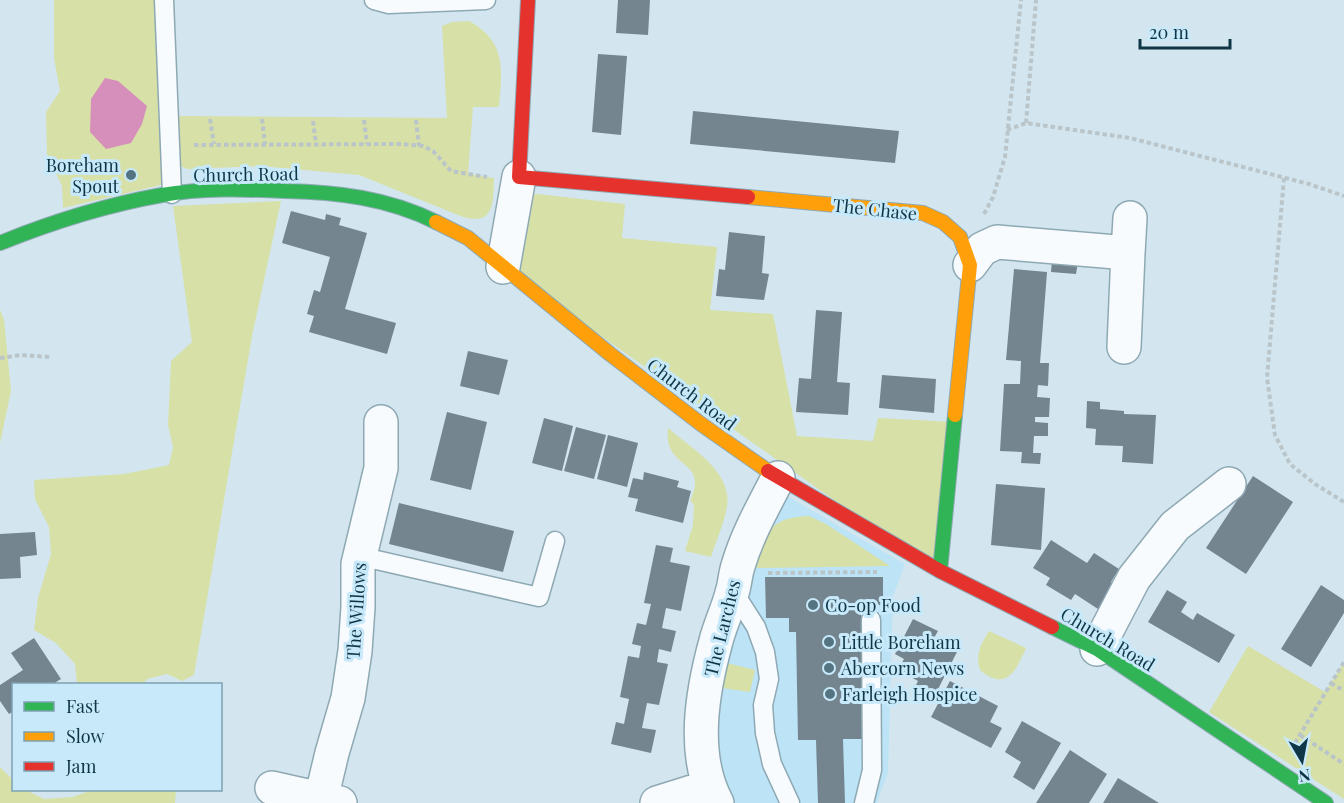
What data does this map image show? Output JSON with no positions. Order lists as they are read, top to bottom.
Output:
{
  "streets": {
    "street": [
      "Church Road",
      "The Chase",
      "The Willows",
      "The Larches"
    ]
  },
  "crossings": [
    ["Church Road", "The Larches"]
  ],
  "places": [
    "Boreham Spout",
    "Co-op Food",
    "Little Boreham",
    "Abercorn News",
    "Farleigh Hospice"
  ],
  "legend": ["Fast", "Slow", "Jam"],
  "scale_bar": "20 m",
  "north": "bottom"
}
